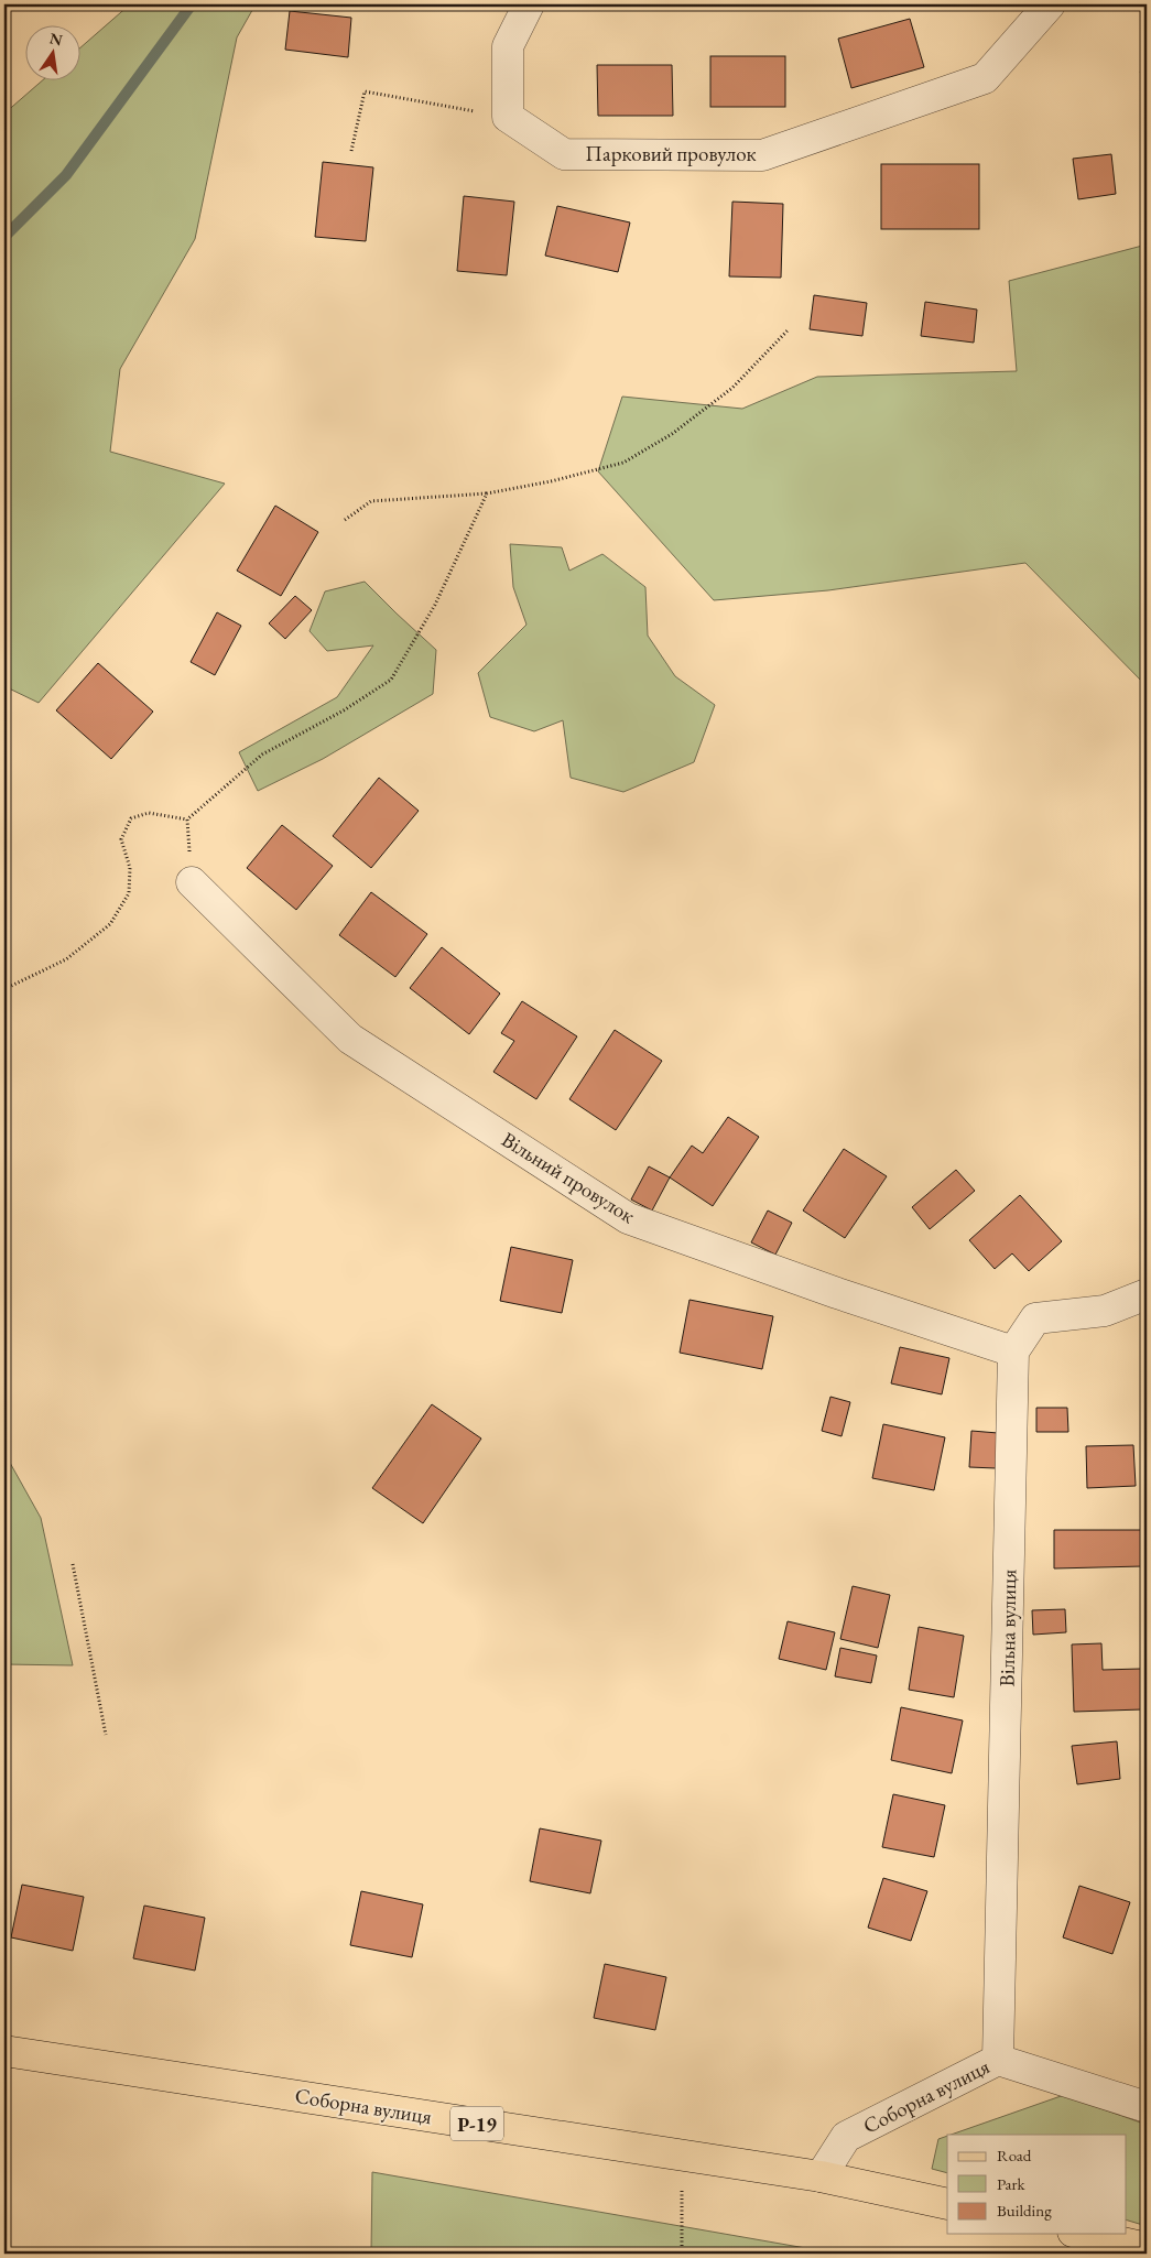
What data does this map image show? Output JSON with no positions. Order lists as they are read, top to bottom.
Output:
{
  "streets": {
    "main road": ["Соборна вулиця", "Р-19"],
    "street": ["Парковий провулок", "Вільний провулок", "Вільна вулиця"]
  },
  "crossings": [
    ["Вільний провулок", "Вільна вулиця"],
    ["Вільна вулиця", "Соборна вулиця"]
  ],
  "legend": ["Road", "Park", "Building"],
  "north": "top"
}
